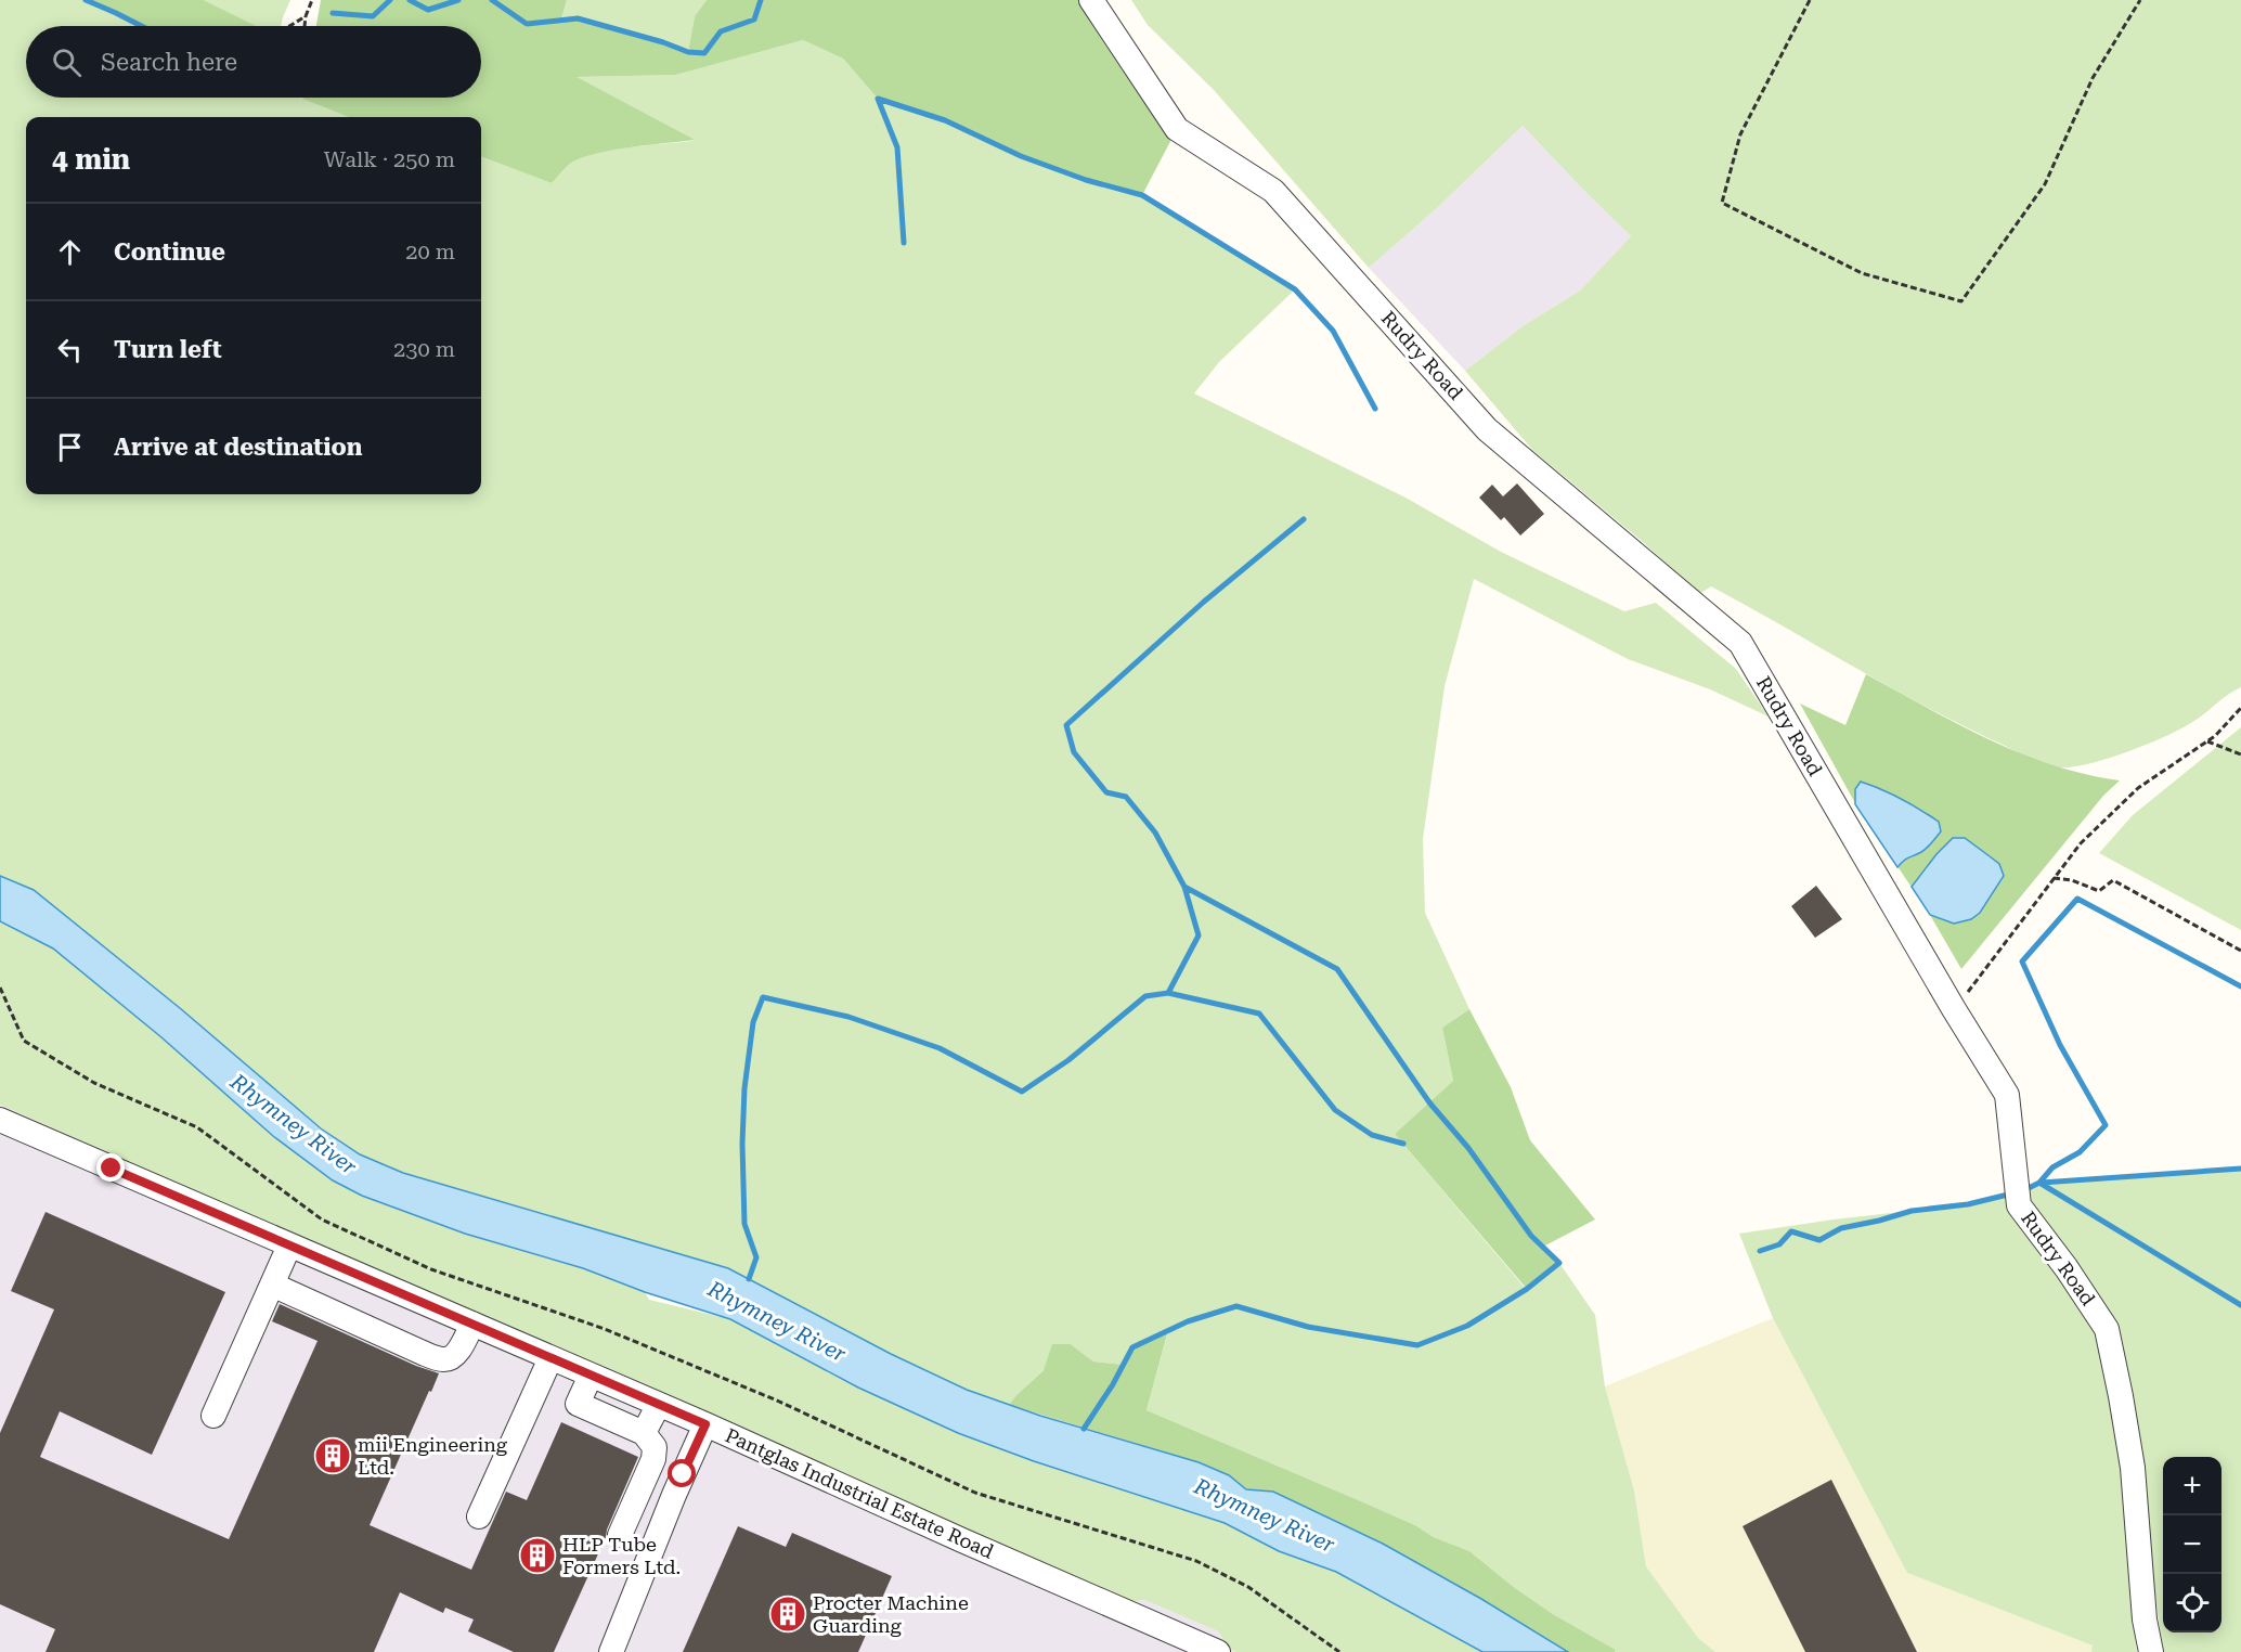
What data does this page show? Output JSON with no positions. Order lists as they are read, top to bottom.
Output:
{
  "streets": {
    "street": ["Rudry Road", "Pantglas Industrial Estate Road"]
  },
  "water": ["Rhymney River"],
  "places": {
    "building": ["mii Engineering Ltd.", "HLP Tube Formers Ltd.", "Procter Machine Guarding"]
  },
  "page": {
    "search": "Search here",
    "heading": ["4 min", "Walk · 250 m"],
    "list": [
      ["Continue", "20 m"],
      ["Turn left", "230 m"],
      "Arrive at destination"
    ],
    "map_buttons": ["+", "−"]
  }
}
